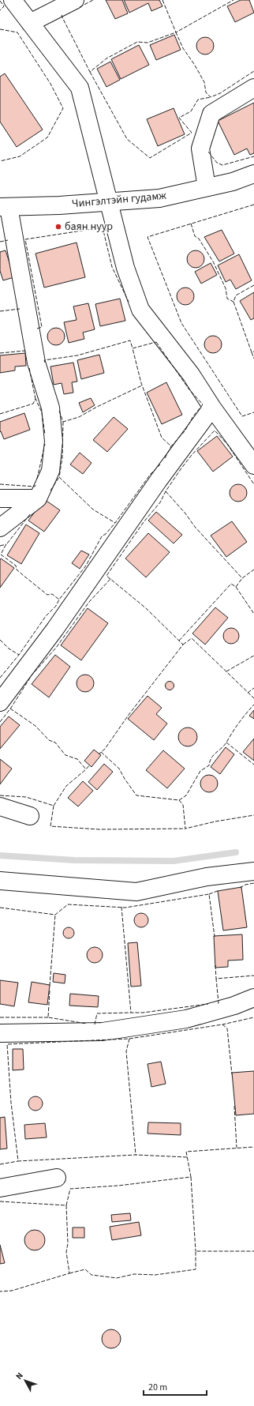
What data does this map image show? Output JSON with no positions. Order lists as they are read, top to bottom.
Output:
{
  "streets": {
    "street": ["Чингэлтэйн гудамж"]
  },
  "places": ["баян нуур"],
  "scale_bar": "20 m",
  "north": "top left"
}
